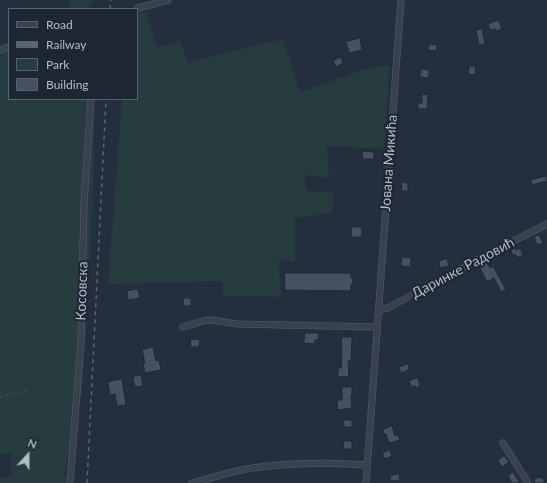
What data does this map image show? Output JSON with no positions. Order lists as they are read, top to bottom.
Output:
{
  "streets": {
    "street": ["Јована Микића", "Даринке Радовић", "Косовска"]
  },
  "crossings": [
    ["Јована Микића", "Даринке Радовић"]
  ],
  "legend": [
    "Road",
    "Railway",
    "Park",
    "Building"
  ],
  "north": "top"
}
